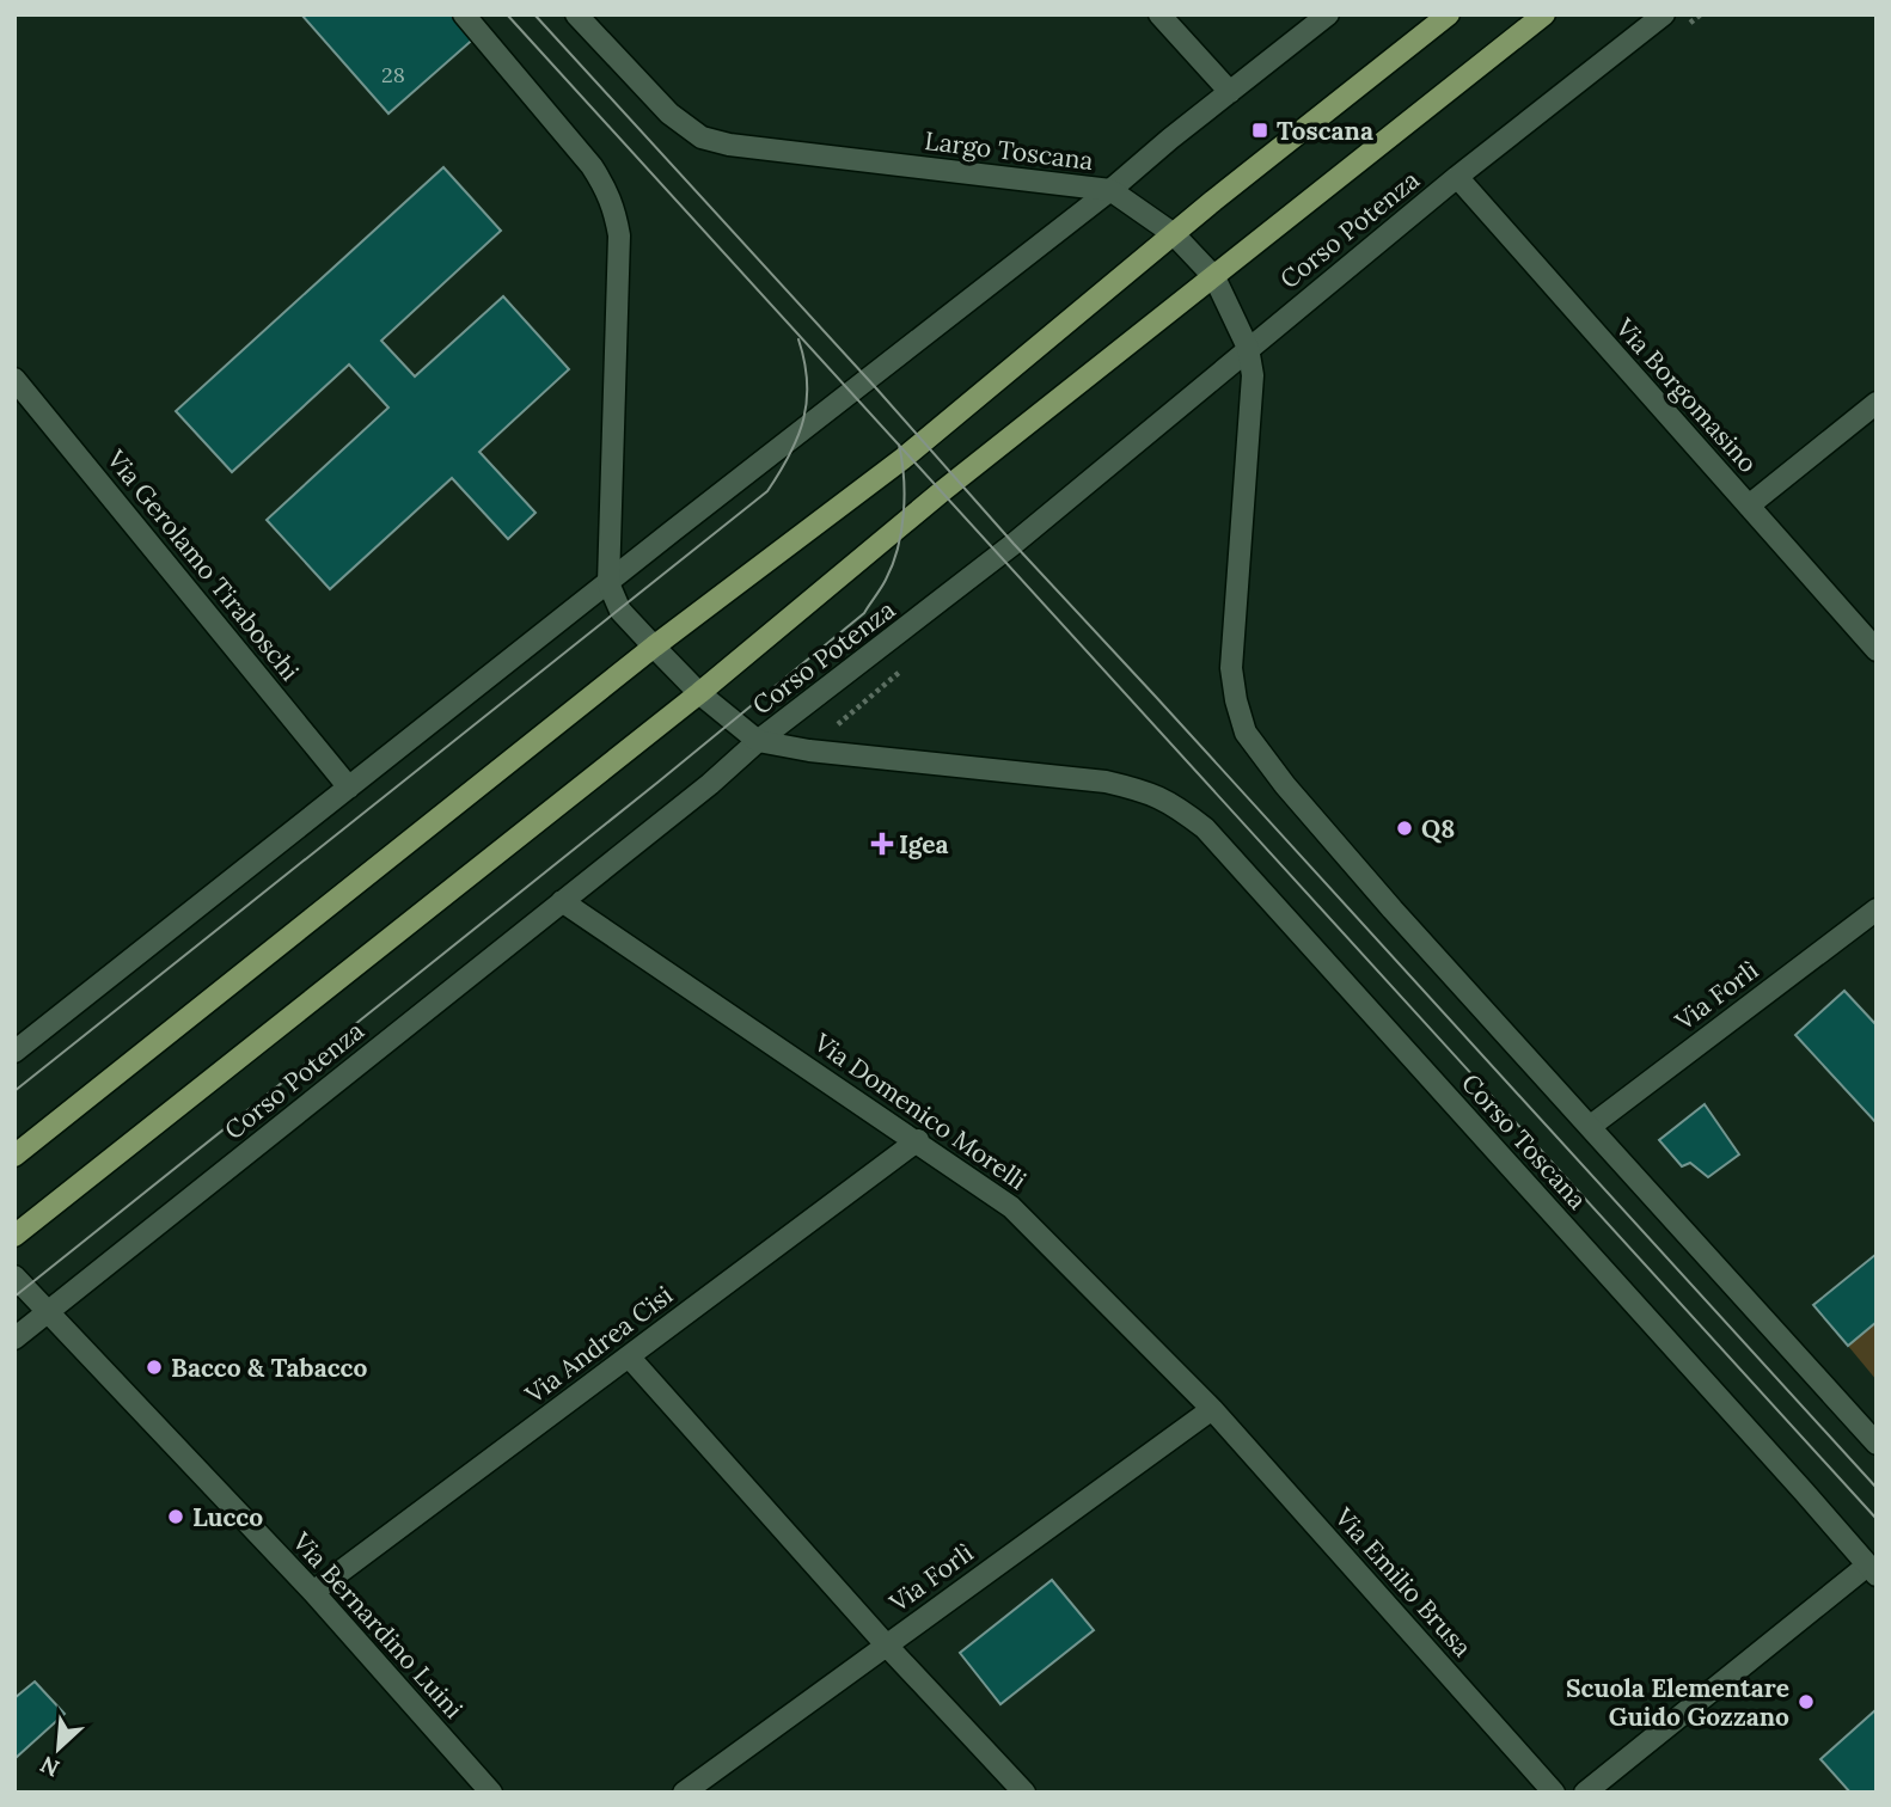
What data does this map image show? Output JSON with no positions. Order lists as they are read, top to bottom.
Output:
{
  "streets": {
    "main road": ["Corso Potenza"],
    "street": [
      "Largo Toscana",
      "Via Borgomasino",
      "Via Gerolamo Tiraboschi",
      "Via Forlì",
      "Via Domenico Morelli",
      "Corso Toscana",
      "Via Andrea Cisi",
      "Via Emilio Brusa",
      "Via Bernardino Luini"
    ]
  },
  "crossings": [
    ["Largo Toscana", "Corso Potenza"],
    ["Largo Toscana", "Via Forlì"],
    ["Corso Potenza", "Via Borgomasino"],
    ["Corso Potenza", "Via Domenico Morelli"],
    ["Corso Potenza", "Corso Toscana"],
    ["Corso Potenza", "Via Bernardino Luini"],
    ["Via Forlì", "Via Domenico Morelli"],
    ["Via Forlì", "Via Emilio Brusa"],
    ["Via Domenico Morelli", "Via Andrea Cisi"],
    ["Via Domenico Morelli", "Via Emilio Brusa"],
    ["Via Andrea Cisi", "Via Bernardino Luini"]
  ],
  "places": {
    "transit": ["Toscana"],
    "other": [
      "Q8",
      "Bacco & Tabacco",
      "Lucco",
      "Scuola Elementare Guido Gozzano"
    ],
    "health": ["Igea"]
  },
  "house_numbers": ["28"],
  "north": "bottom left"
}
